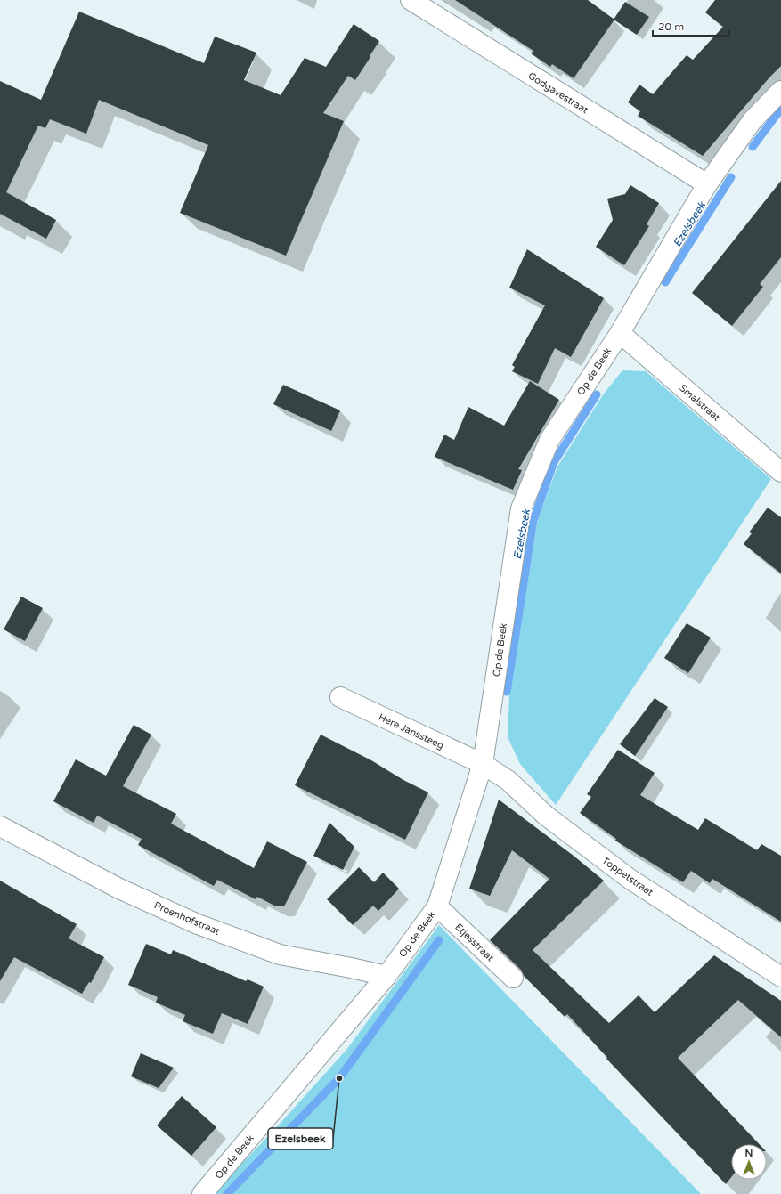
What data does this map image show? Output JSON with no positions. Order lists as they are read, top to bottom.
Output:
{
  "streets": {
    "street": [
      "Godgavestraat",
      "Op de Beek",
      "Smalstraat",
      "Here Janssteeg",
      "Toppetstraat",
      "Proenhofstraat",
      "Etjesstraat"
    ]
  },
  "crossings": [
    ["Godgavestraat", "Op de Beek"],
    ["Op de Beek", "Smalstraat"],
    ["Op de Beek", "Here Janssteeg"],
    ["Op de Beek", "Toppetstraat"],
    ["Op de Beek", "Proenhofstraat"],
    ["Op de Beek", "Etjesstraat"],
    ["Here Janssteeg", "Toppetstraat"]
  ],
  "water": ["Ezelsbeek"],
  "places": ["Ezelsbeek"],
  "scale_bar": "20 m",
  "north": "top"
}
